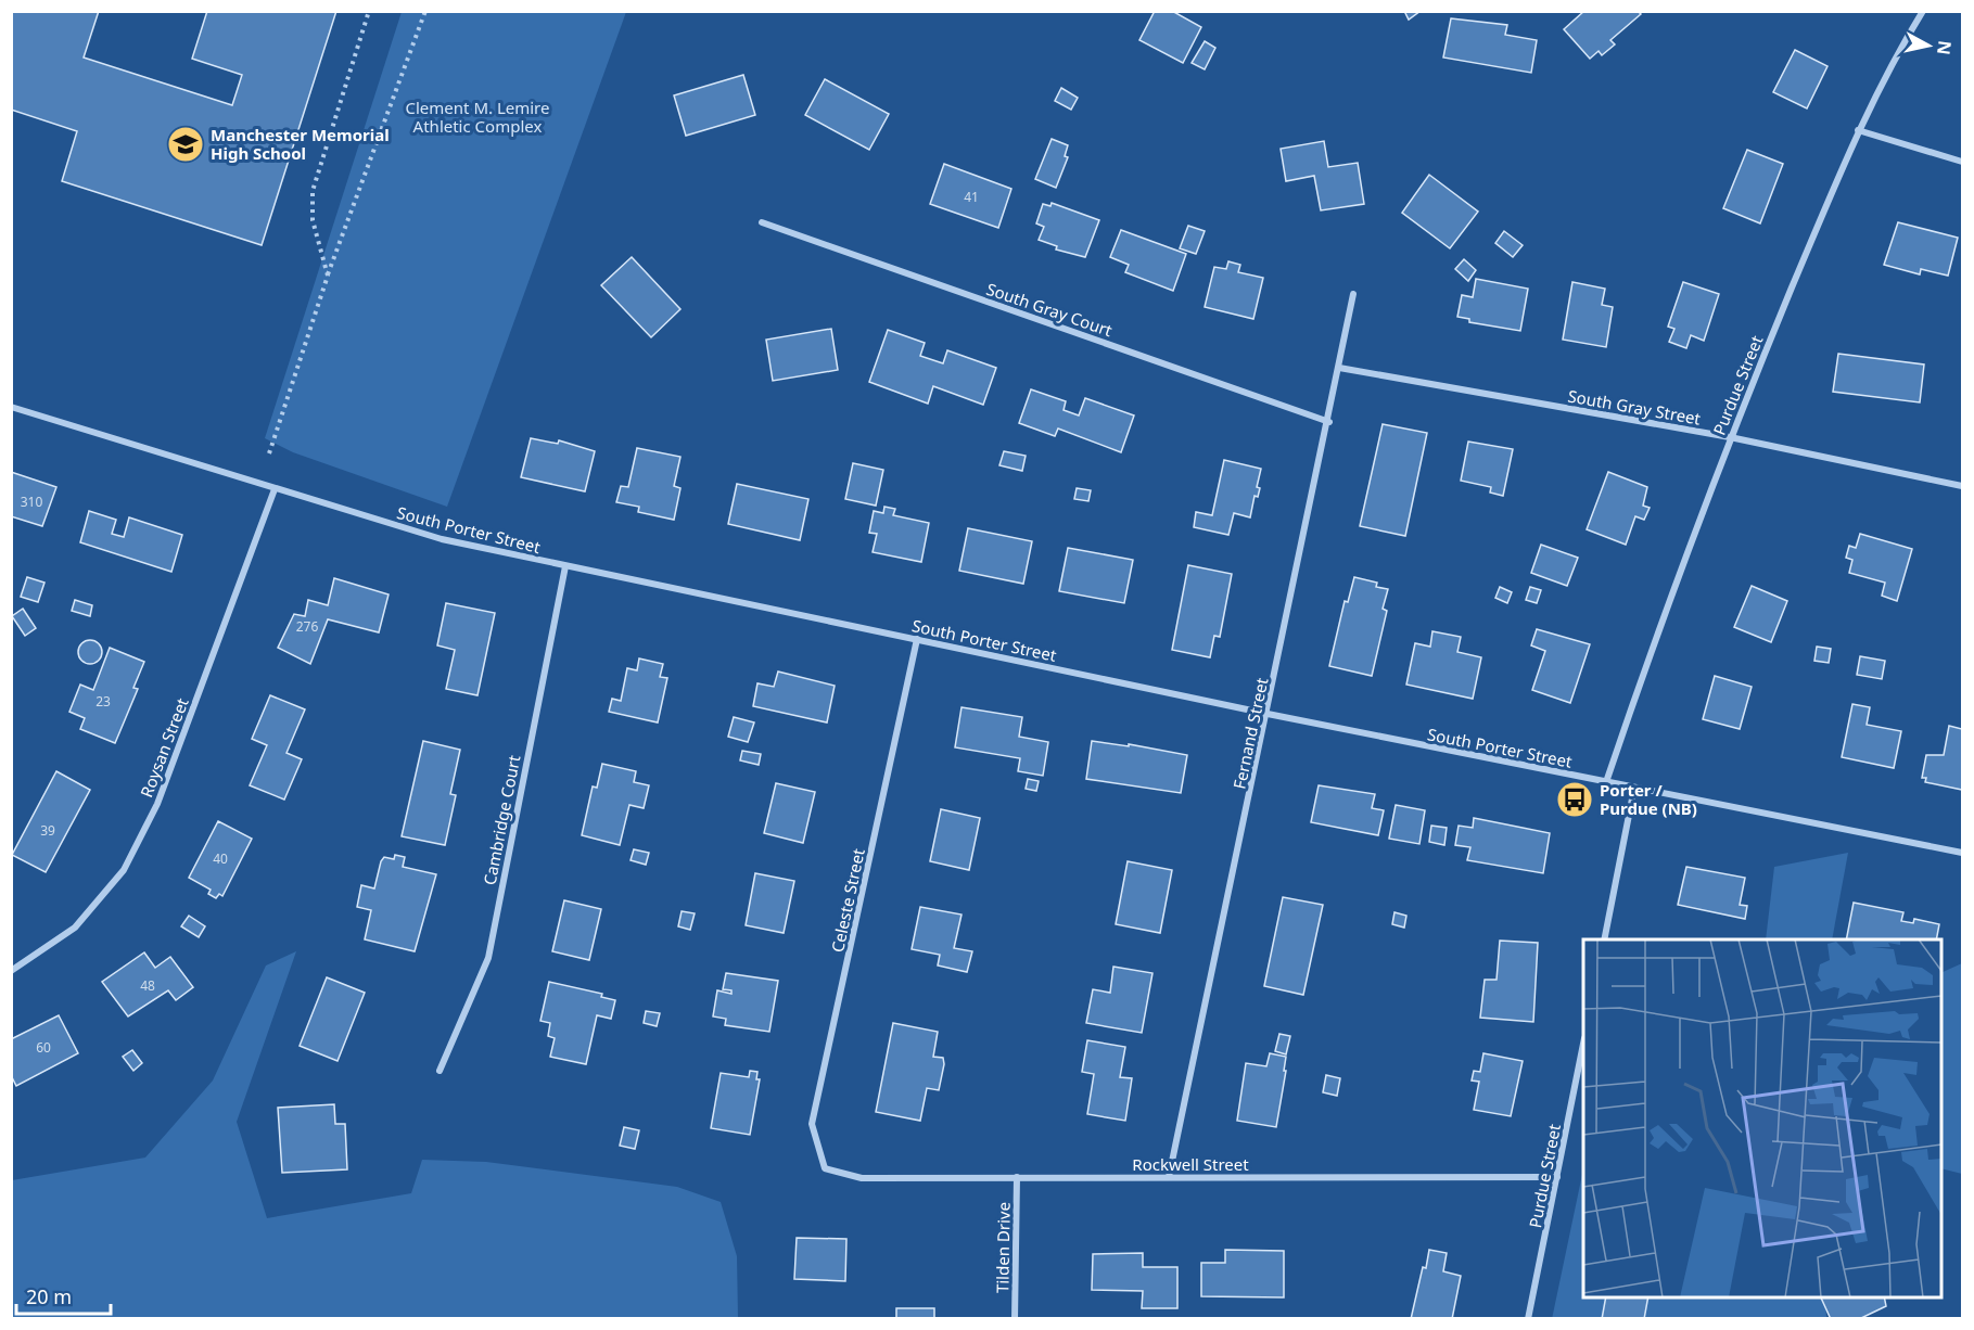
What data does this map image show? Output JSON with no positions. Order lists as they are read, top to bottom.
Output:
{
  "streets": {
    "street": [
      "South Gray Court",
      "Purdue Street",
      "South Gray Street",
      "South Porter Street",
      "Fernand Street",
      "Roysan Street",
      "Cambridge Court",
      "Celeste Street",
      "Rockwell Street",
      "Tilden Drive"
    ]
  },
  "crossings": [
    ["South Gray Court", "Fernand Street"],
    ["Purdue Street", "South Gray Street"],
    ["Purdue Street", "South Porter Street"],
    ["Purdue Street", "Rockwell Street"],
    ["South Gray Street", "Fernand Street"],
    ["South Porter Street", "Fernand Street"],
    ["South Porter Street", "Roysan Street"],
    ["South Porter Street", "Cambridge Court"],
    ["South Porter Street", "Celeste Street"],
    ["Fernand Street", "Rockwell Street"],
    ["Celeste Street", "Rockwell Street"],
    ["Rockwell Street", "Tilden Drive"]
  ],
  "parks": ["Clement M. Lemire Athletic Complex"],
  "places": {
    "school or university": ["Manchester Memorial High School"],
    "bus stop": ["Porter / Purdue (NB)"]
  },
  "house_numbers": [
    "41",
    "310",
    "276",
    "23",
    "39",
    "40",
    "48",
    "60"
  ],
  "scale_bar": "20 m",
  "north": "right"
}
